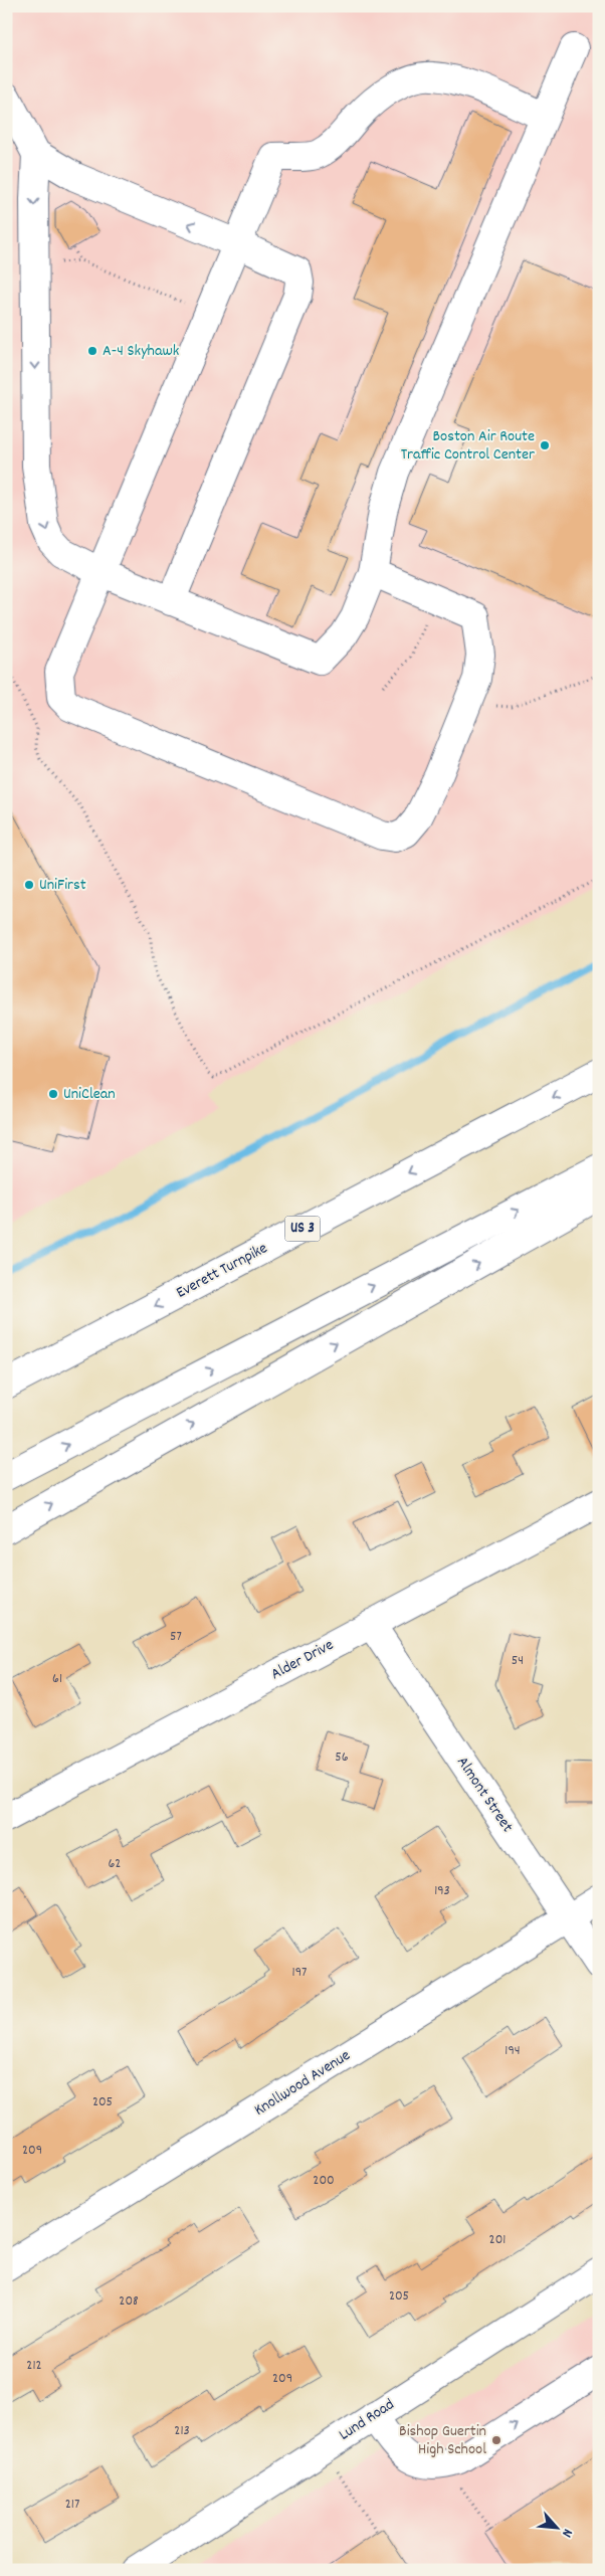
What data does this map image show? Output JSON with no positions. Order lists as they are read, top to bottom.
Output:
{
  "streets": {
    "main road": [
      "US 3",
      "Everett Turnpike",
      "Alder Drive",
      "Almont Street",
      "Knollwood Avenue",
      "Lund Road"
    ]
  },
  "crossings": [
    ["Alder Drive", "Almont Street"],
    ["Almont Street", "Knollwood Avenue"]
  ],
  "places": [
    "A-4 Skyhawk",
    "Boston Air Route Traffic Control Center",
    "UniFirst",
    "UniClean",
    "Bishop Guertin High School"
  ],
  "house_numbers": [
    "57",
    "54",
    "61",
    "56",
    "62",
    "193",
    "197",
    "194",
    "205",
    "209",
    "200",
    "201",
    "205",
    "208",
    "212",
    "209",
    "213",
    "217"
  ],
  "north": "bottom right"
}
